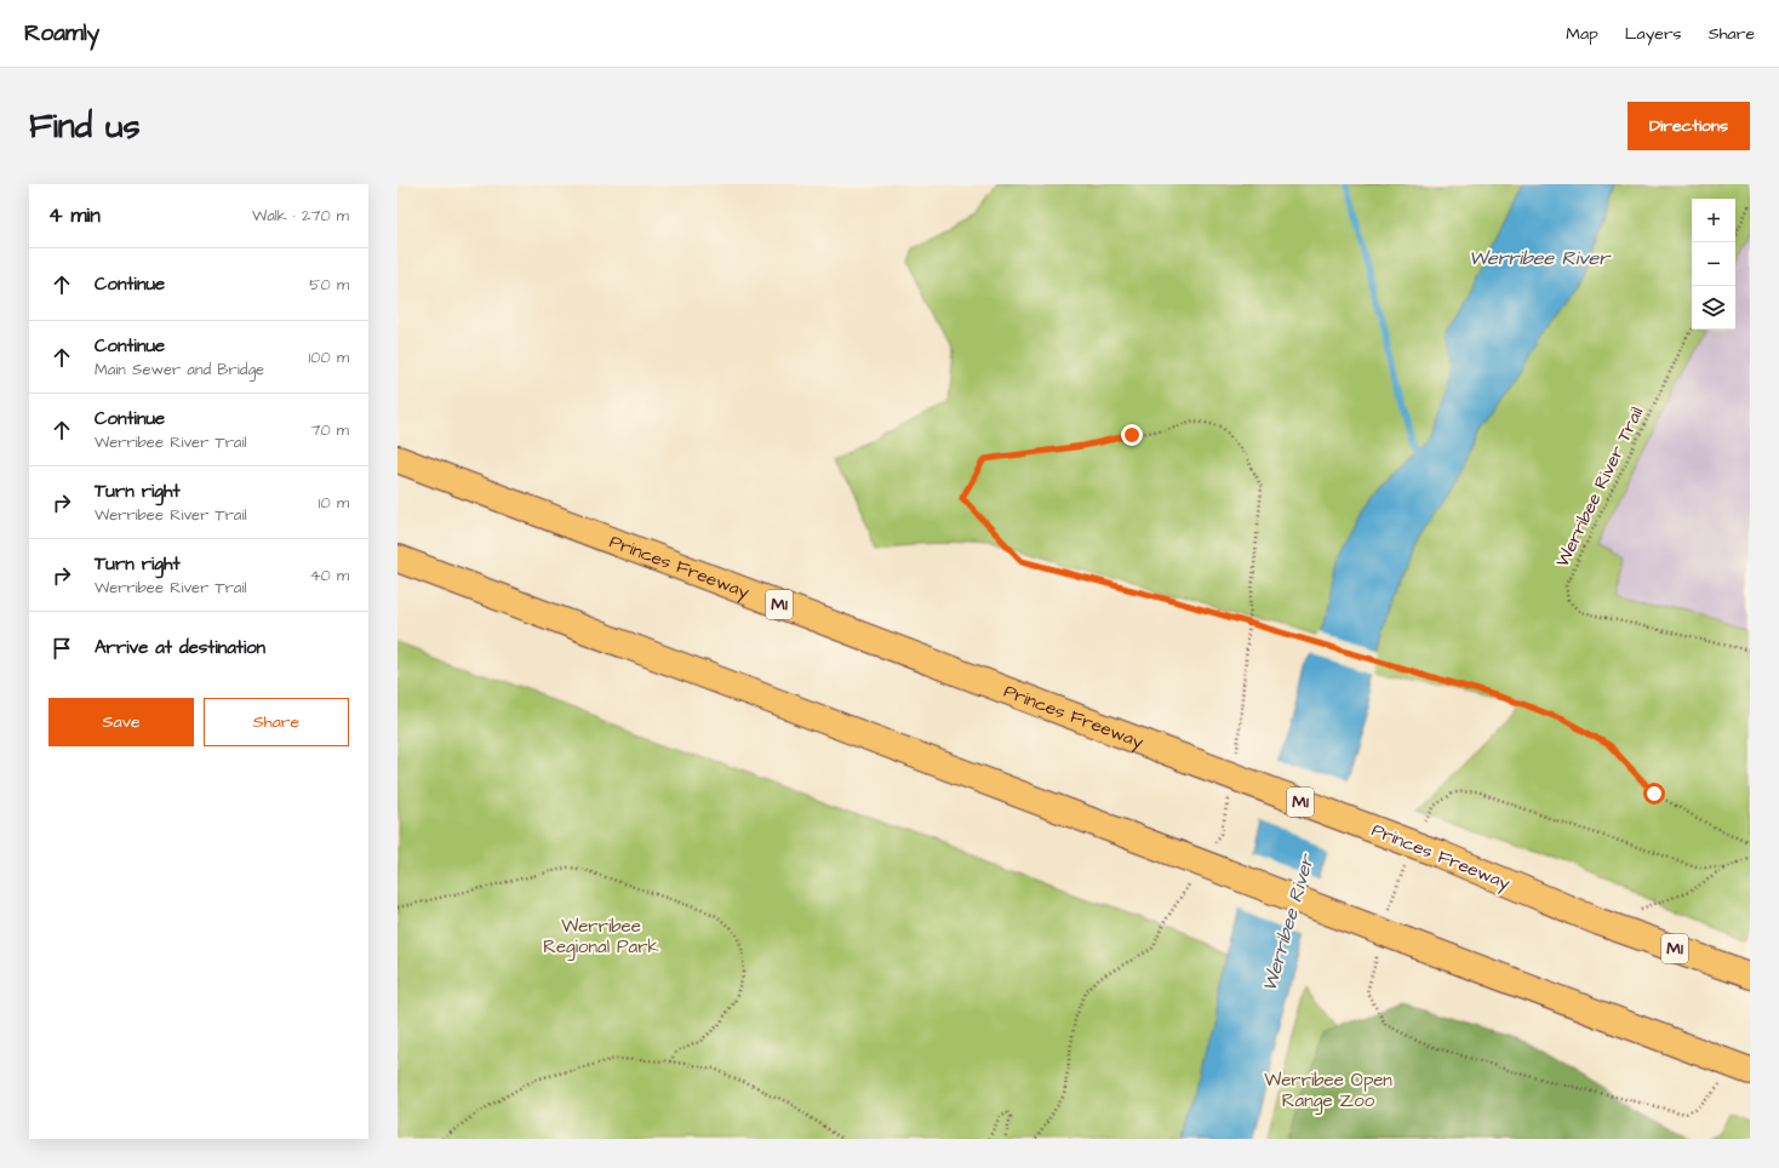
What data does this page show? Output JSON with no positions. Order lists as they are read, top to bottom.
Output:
{
  "streets": {
    "highway": ["Princes Freeway", "M1"],
    "path": ["Werribee River Trail"]
  },
  "water": ["Werribee River"],
  "parks": ["Werribee Regional Park", "Werribee Open Range Zoo"],
  "page": {
    "header": "Roamly",
    "nav": ["Map", "Layers", "Share"],
    "buttons": [
      "Directions",
      ["Save", "Share"]
    ],
    "title": "Find us",
    "heading": ["4 min", "Walk · 270 m"],
    "map_buttons": ["+", "−"],
    "list": [
      ["Continue", "50 m"],
      ["Continue", "Main Sewer and Bridge", "100 m"],
      ["Continue", "Werribee River Trail", "70 m"],
      ["Turn right", "Werribee River Trail", "10 m"],
      ["Turn right", "Werribee River Trail", "40 m"],
      "Arrive at destination"
    ]
  }
}
